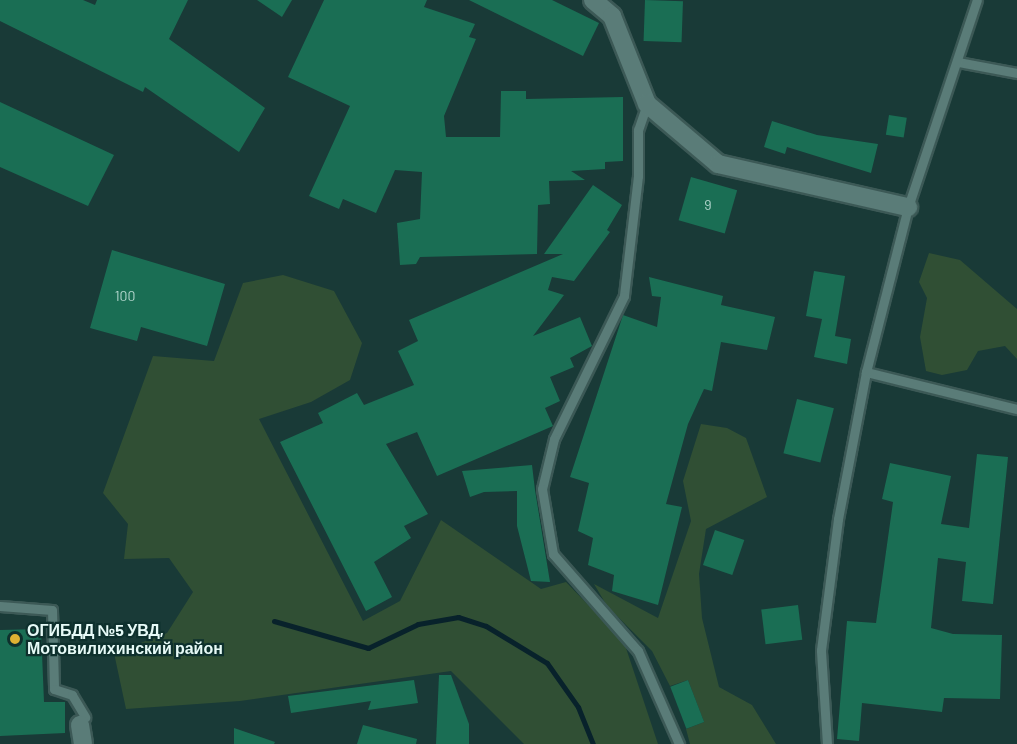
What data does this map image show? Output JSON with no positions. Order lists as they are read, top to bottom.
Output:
{
  "places": ["ОГИБДД №5 УВД, Мотовилихинский район"],
  "house_numbers": ["9", "100"]
}
